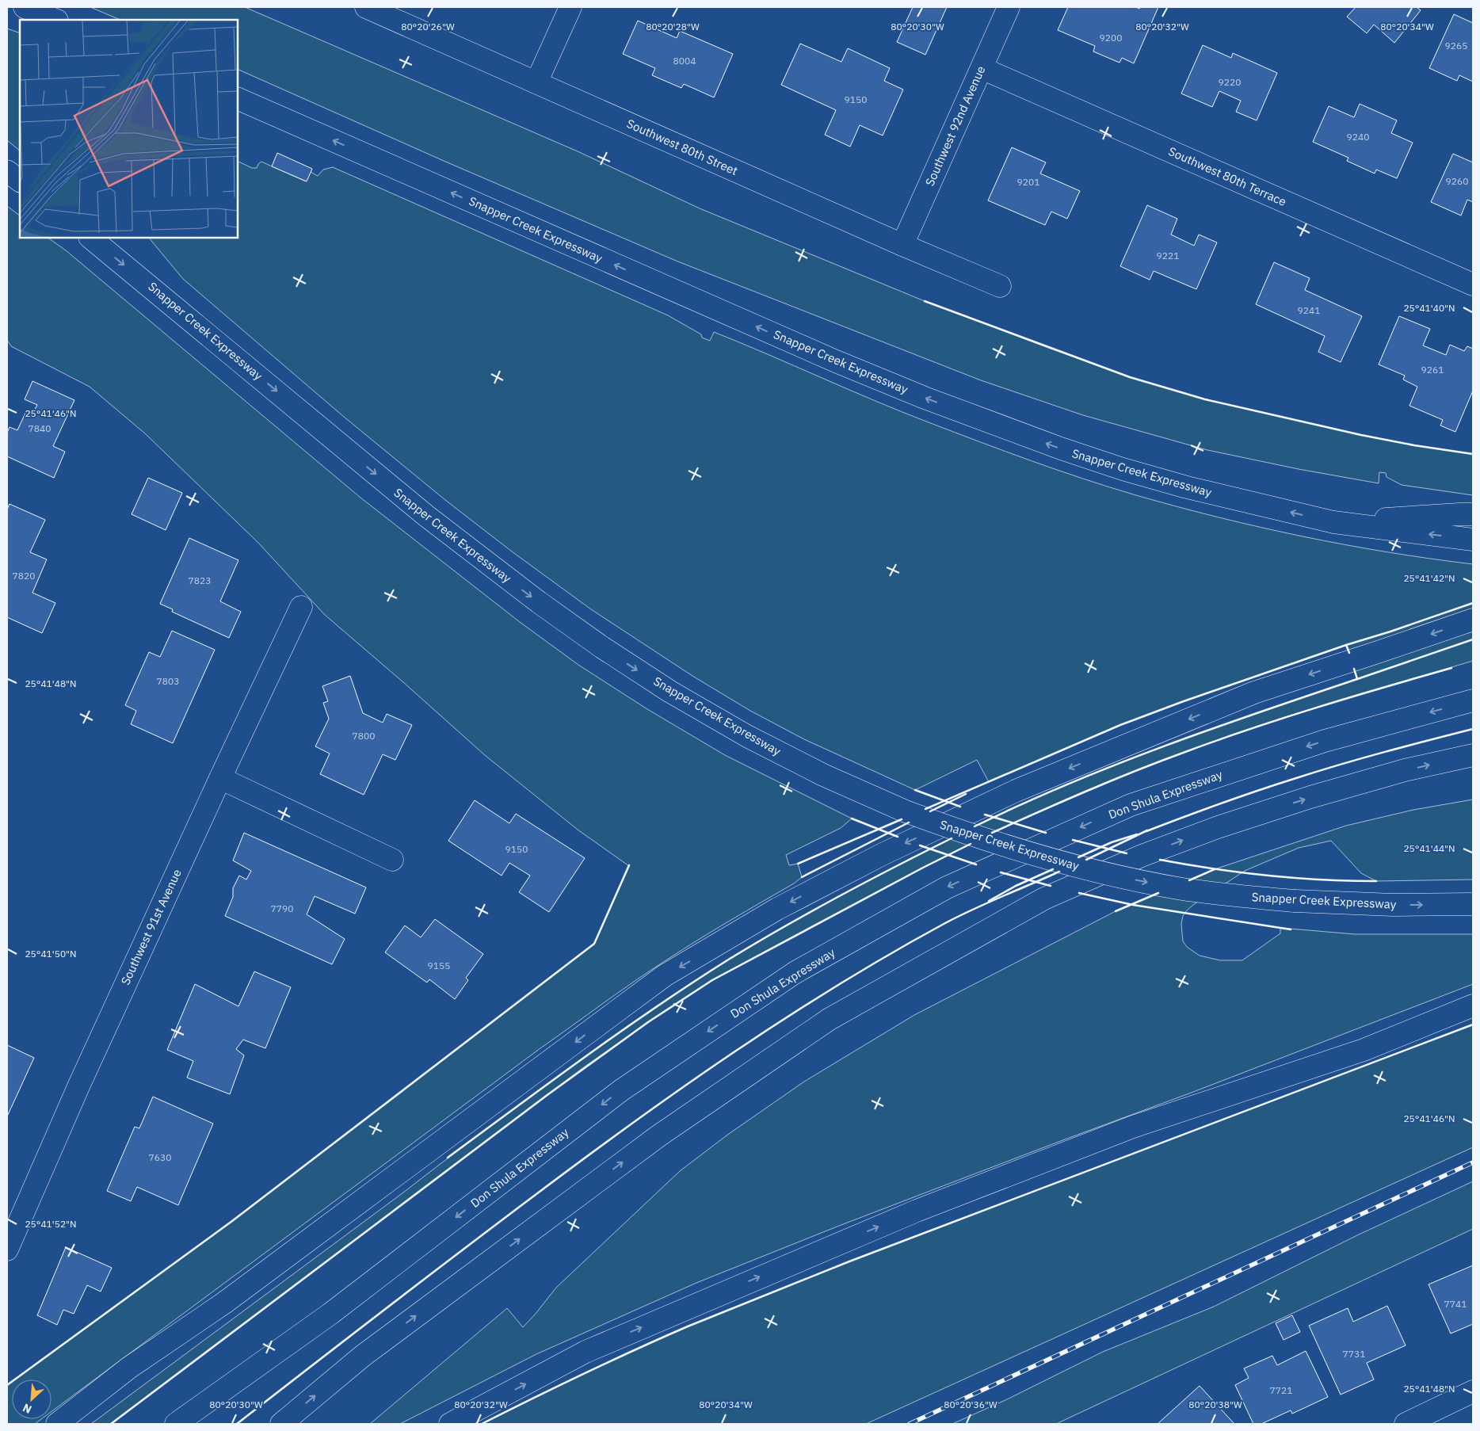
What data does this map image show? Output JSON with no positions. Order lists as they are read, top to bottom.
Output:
{
  "streets": {
    "main road": [
      "Southwest 92nd Avenue",
      "Southwest 80th Street",
      "Southwest 80th Terrace",
      "Snapper Creek Expressway",
      "Don Shula Expressway",
      "Southwest 91st Avenue"
    ]
  },
  "crossings": [
    ["Southwest 92nd Avenue", "Southwest 80th Street"],
    ["Southwest 92nd Avenue", "Southwest 80th Terrace"]
  ],
  "house_numbers": [
    "9200",
    "9265",
    "8004",
    "9220",
    "9150",
    "9240",
    "9260",
    "9201",
    "9221",
    "9241",
    "9261",
    "7840",
    "7820",
    "7823",
    "7803",
    "7800",
    "9150",
    "7790",
    "9155",
    "7630",
    "7741",
    "7731",
    "7721"
  ],
  "north": "bottom left",
  "coordinates": [
    "80°20'26\"W",
    "80°20'28\"W",
    "80°20'30\"W",
    "80°20'32\"W",
    "80°20'34\"W",
    "25°41'40\"N",
    "25°41'46\"N",
    "25°41'42\"N",
    "25°41'48\"N",
    "25°41'44\"N",
    "25°41'50\"N",
    "25°41'52\"N",
    "80°20'36\"W",
    "80°20'38\"W"
  ]
}
